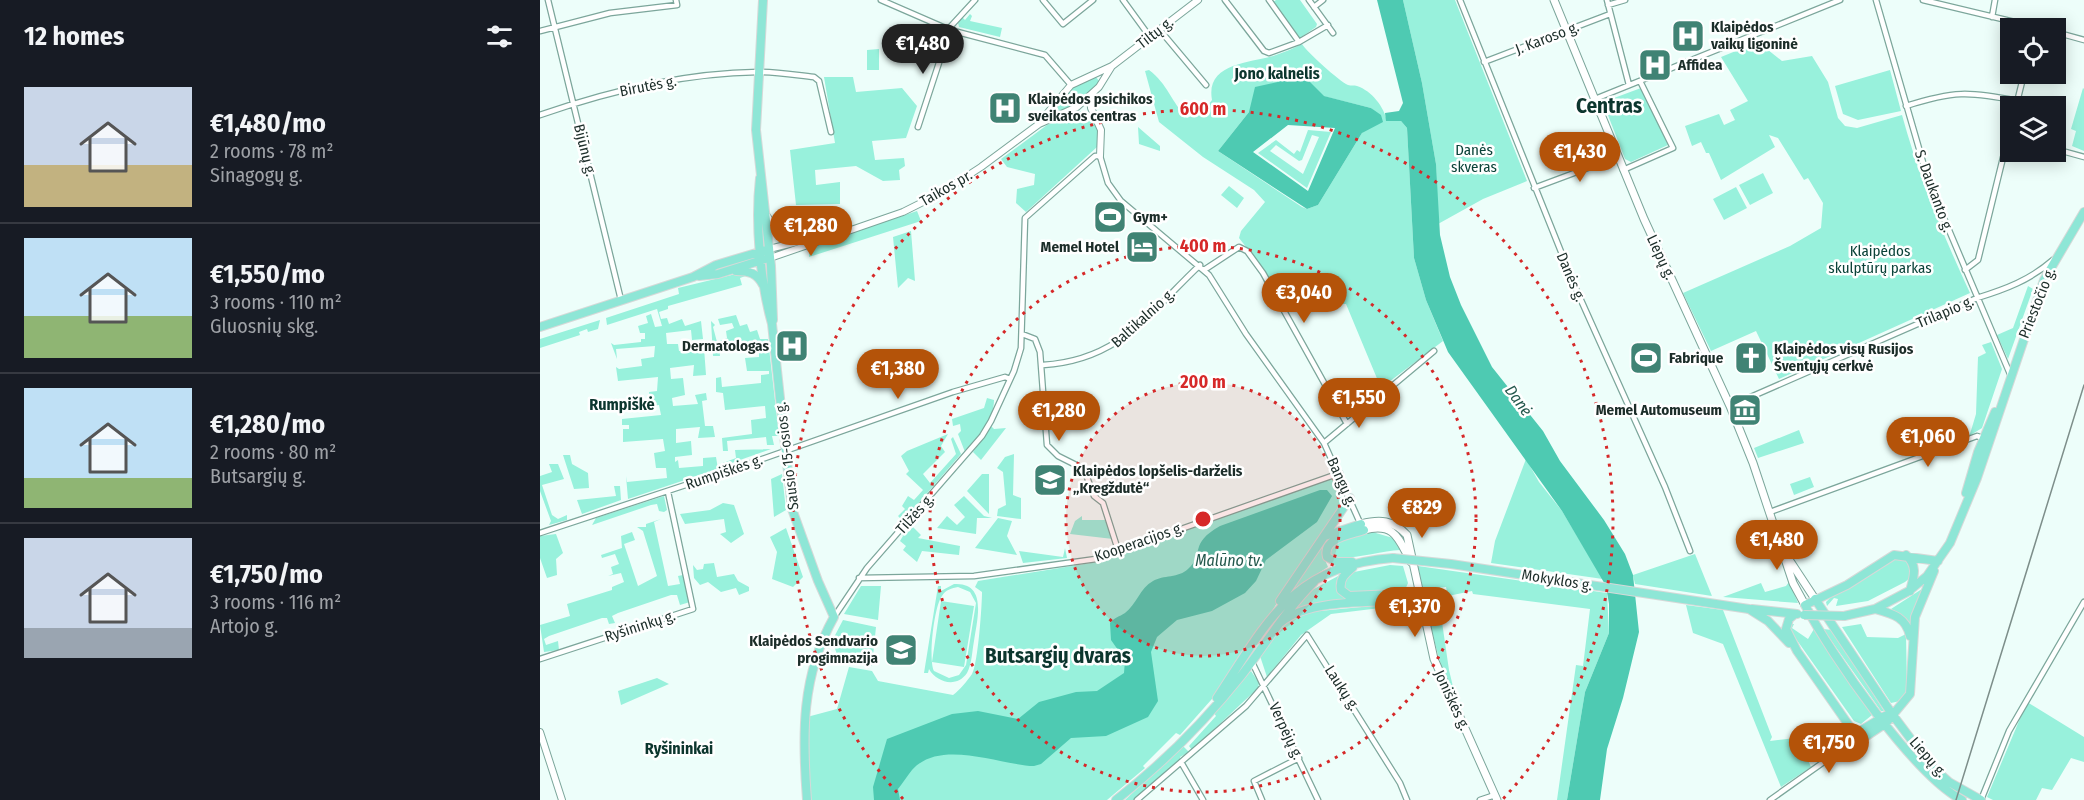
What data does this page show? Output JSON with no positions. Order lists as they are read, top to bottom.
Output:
{
  "streets": {
    "main road": [
      "Taikos pr.",
      "Liepų g.",
      "Priestočio g.",
      "Sausio 15-osios g.",
      "Tilžės g.",
      "Mokyklos g.",
      "Joniškės g."
    ],
    "street": [
      "Tiltų g.",
      "J. Karoso g.",
      "Birutės g.",
      "Bijūnų g.",
      "S. Daukanto g.",
      "Danės g.",
      "Trilapio g.",
      "Baltikalnio g.",
      "Rumpiškės g.",
      "Bangų g.",
      "Kooperacijos g.",
      "Ryšininkų g.",
      "Laukų g.",
      "Verpėjų g."
    ]
  },
  "crossings": [
    ["Tiltų g.", "Taikos pr."],
    ["J. Karoso g.", "Liepų g."],
    ["J. Karoso g.", "Danės g."],
    ["Birutės g.", "Bijūnų g."],
    ["Birutės g.", "Sausio 15-osios g."],
    ["Bijūnų g.", "Taikos pr."],
    ["Taikos pr.", "Sausio 15-osios g."],
    ["S. Daukanto g.", "Priestočio g."],
    ["S. Daukanto g.", "Trilapio g."],
    ["Liepų g.", "Trilapio g."],
    ["Priestočio g.", "Trilapio g."],
    ["Priestočio g.", "Mokyklos g."],
    ["Baltikalnio g.", "Bangų g."],
    ["Sausio 15-osios g.", "Rumpiškės g."],
    ["Sausio 15-osios g.", "Tilžės g."],
    ["Rumpiškės g.", "Tilžės g."],
    ["Rumpiškės g.", "Ryšininkų g."],
    ["Bangų g.", "Tilžės g."],
    ["Bangų g.", "Kooperacijos g."],
    ["Bangų g.", "Joniškės g."],
    ["Tilžės g.", "Kooperacijos g."],
    ["Mokyklos g.", "Verpėjų g."],
    ["Laukų g.", "Verpėjų g."]
  ],
  "districts": [
    "Jono kalnelis",
    "Centras",
    "Rumpiškė",
    "Butsargių dvaras",
    "Ryšininkai"
  ],
  "water": ["Danė", "Malūno tv."],
  "parks": ["Danės skveras", "Klaipėdos skulptūrų parkas"],
  "places": {
    "hospital": [
      "Klaipėdos vaikų ligoninė",
      "Affidea",
      "Klaipėdos psichikos sveikatos centras",
      "Dermatologas"
    ],
    "sports": ["Gym+", "Fabrique"],
    "hotel": ["Memel Hotel"],
    "church": ["Klaipėdos visų Rusijos Šventųjų cerkvė"],
    "museum": ["Memel Automuseum"],
    "school or university": ["Klaipėdos lopšelis-darželis „Kregždutė“", "Klaipėdos Sendvario progimnazija"]
  },
  "page": {
    "heading": "12 homes",
    "price": [
      "€1,480",
      "€1,430",
      "€1,280",
      "€3,040",
      "€1,380",
      "€1,550",
      "€1,280",
      "€1,060",
      "€829",
      "€1,480",
      "€1,370",
      "€1,750"
    ],
    "list": [
      {
        "name": "€1,480/mo",
        "note": "2 rooms · 78 m² · Sinagogų g."
      },
      {
        "name": "€1,550/mo",
        "note": "3 rooms · 110 m² · Gluosnių skg."
      },
      {
        "name": "€1,280/mo",
        "note": "2 rooms · 80 m² · Butsargių g."
      },
      {
        "name": "€1,750/mo",
        "note": "3 rooms · 116 m² · Artojo g."
      }
    ]
  },
  "rings": ["600 m", "400 m", "200 m"]
}
